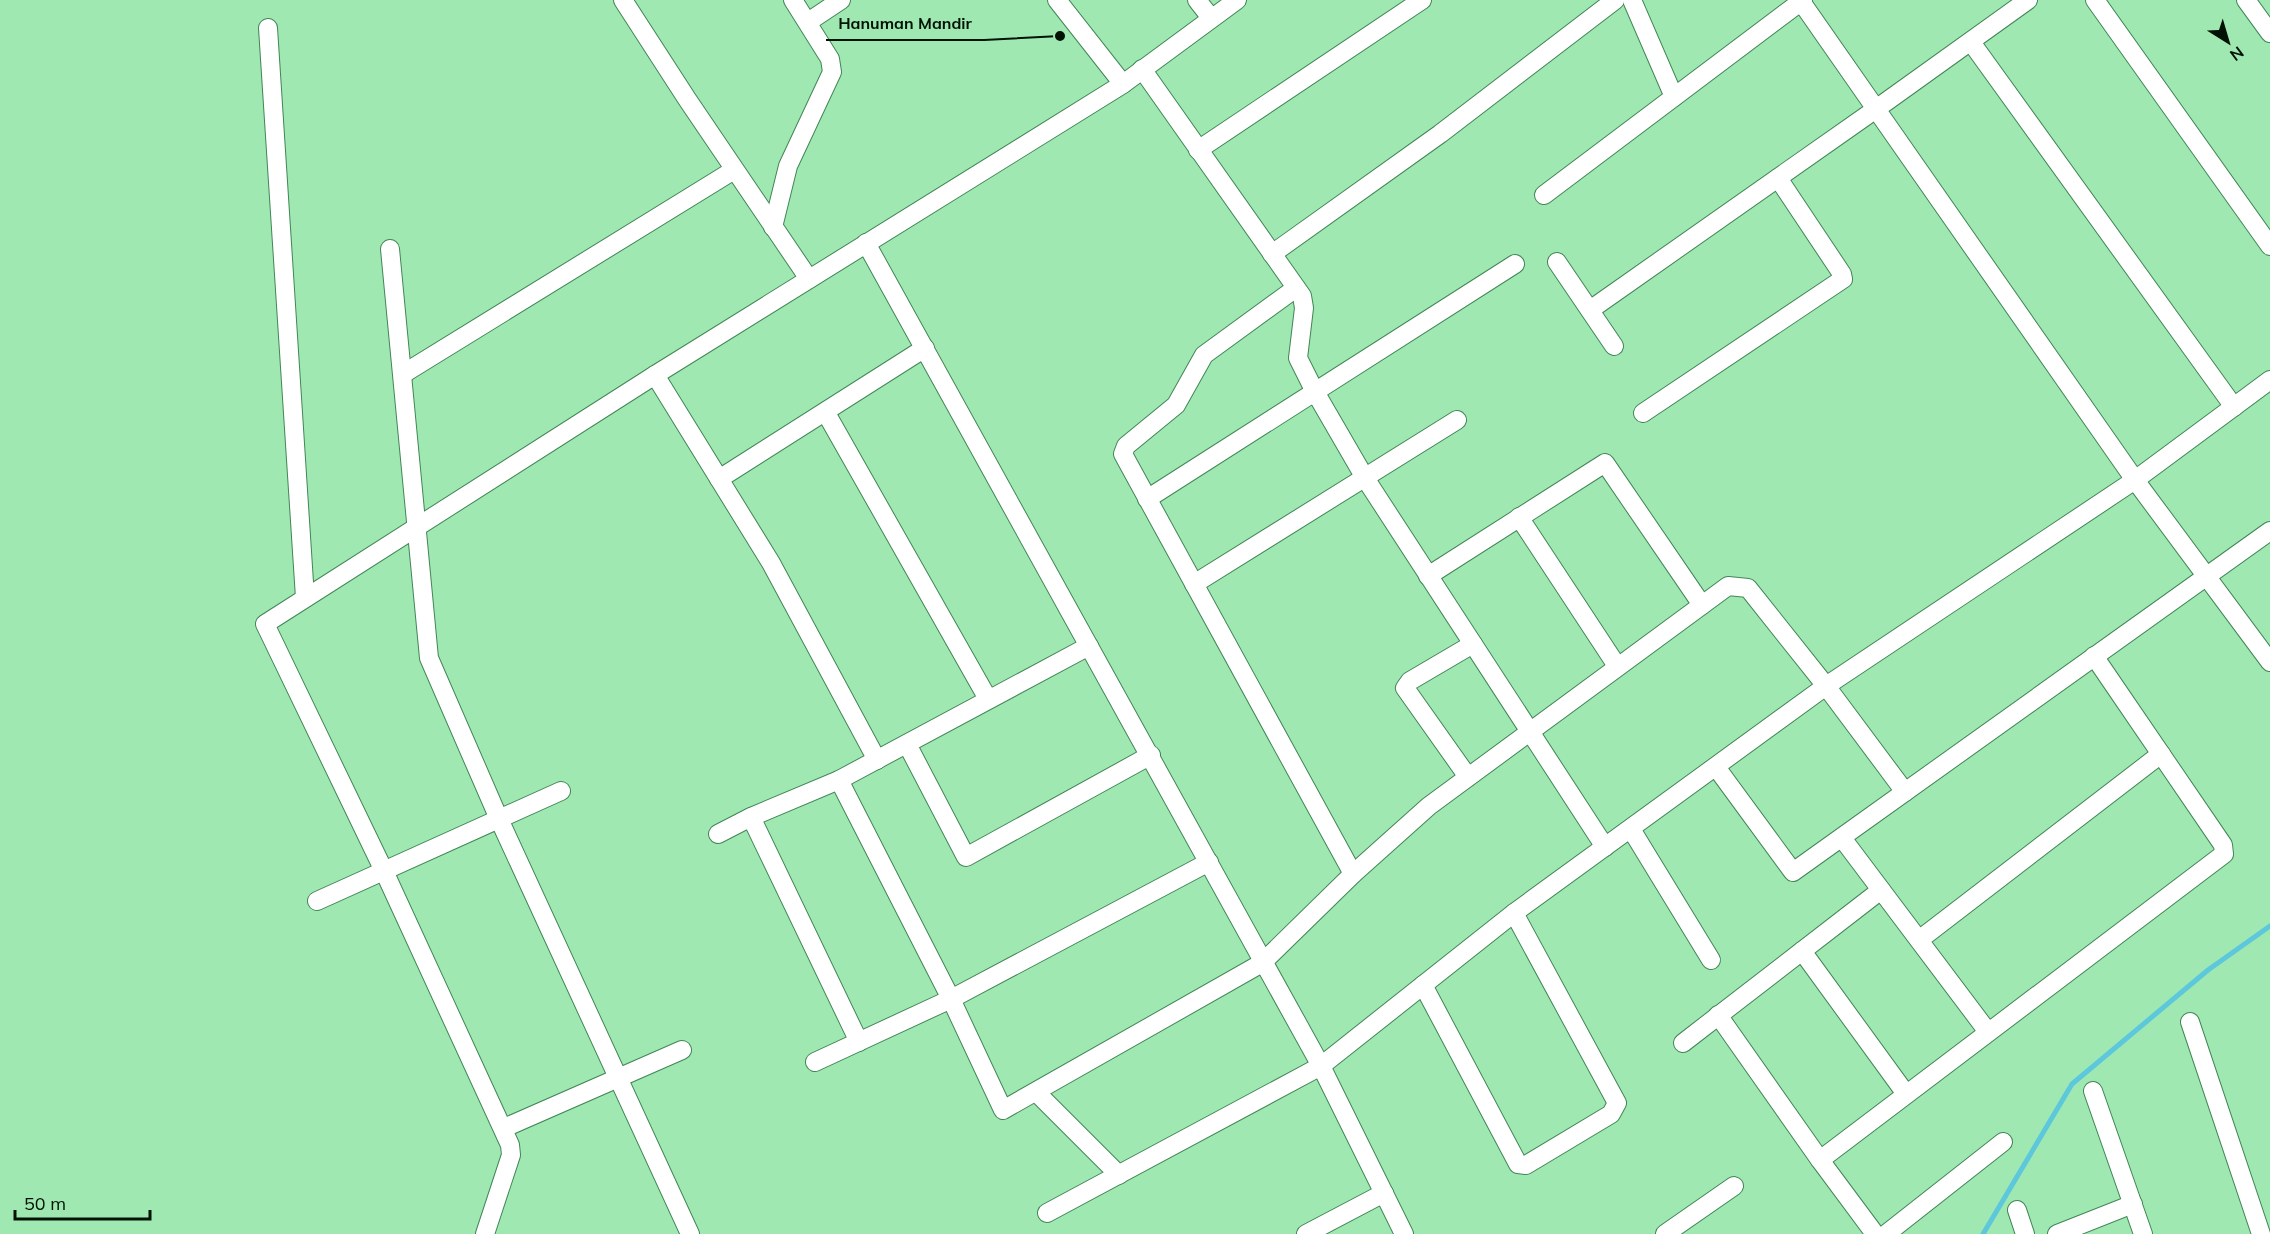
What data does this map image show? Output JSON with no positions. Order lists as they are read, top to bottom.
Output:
{
  "places": ["Hanuman Mandir"],
  "scale_bar": "50 m",
  "north": "bottom right"
}
